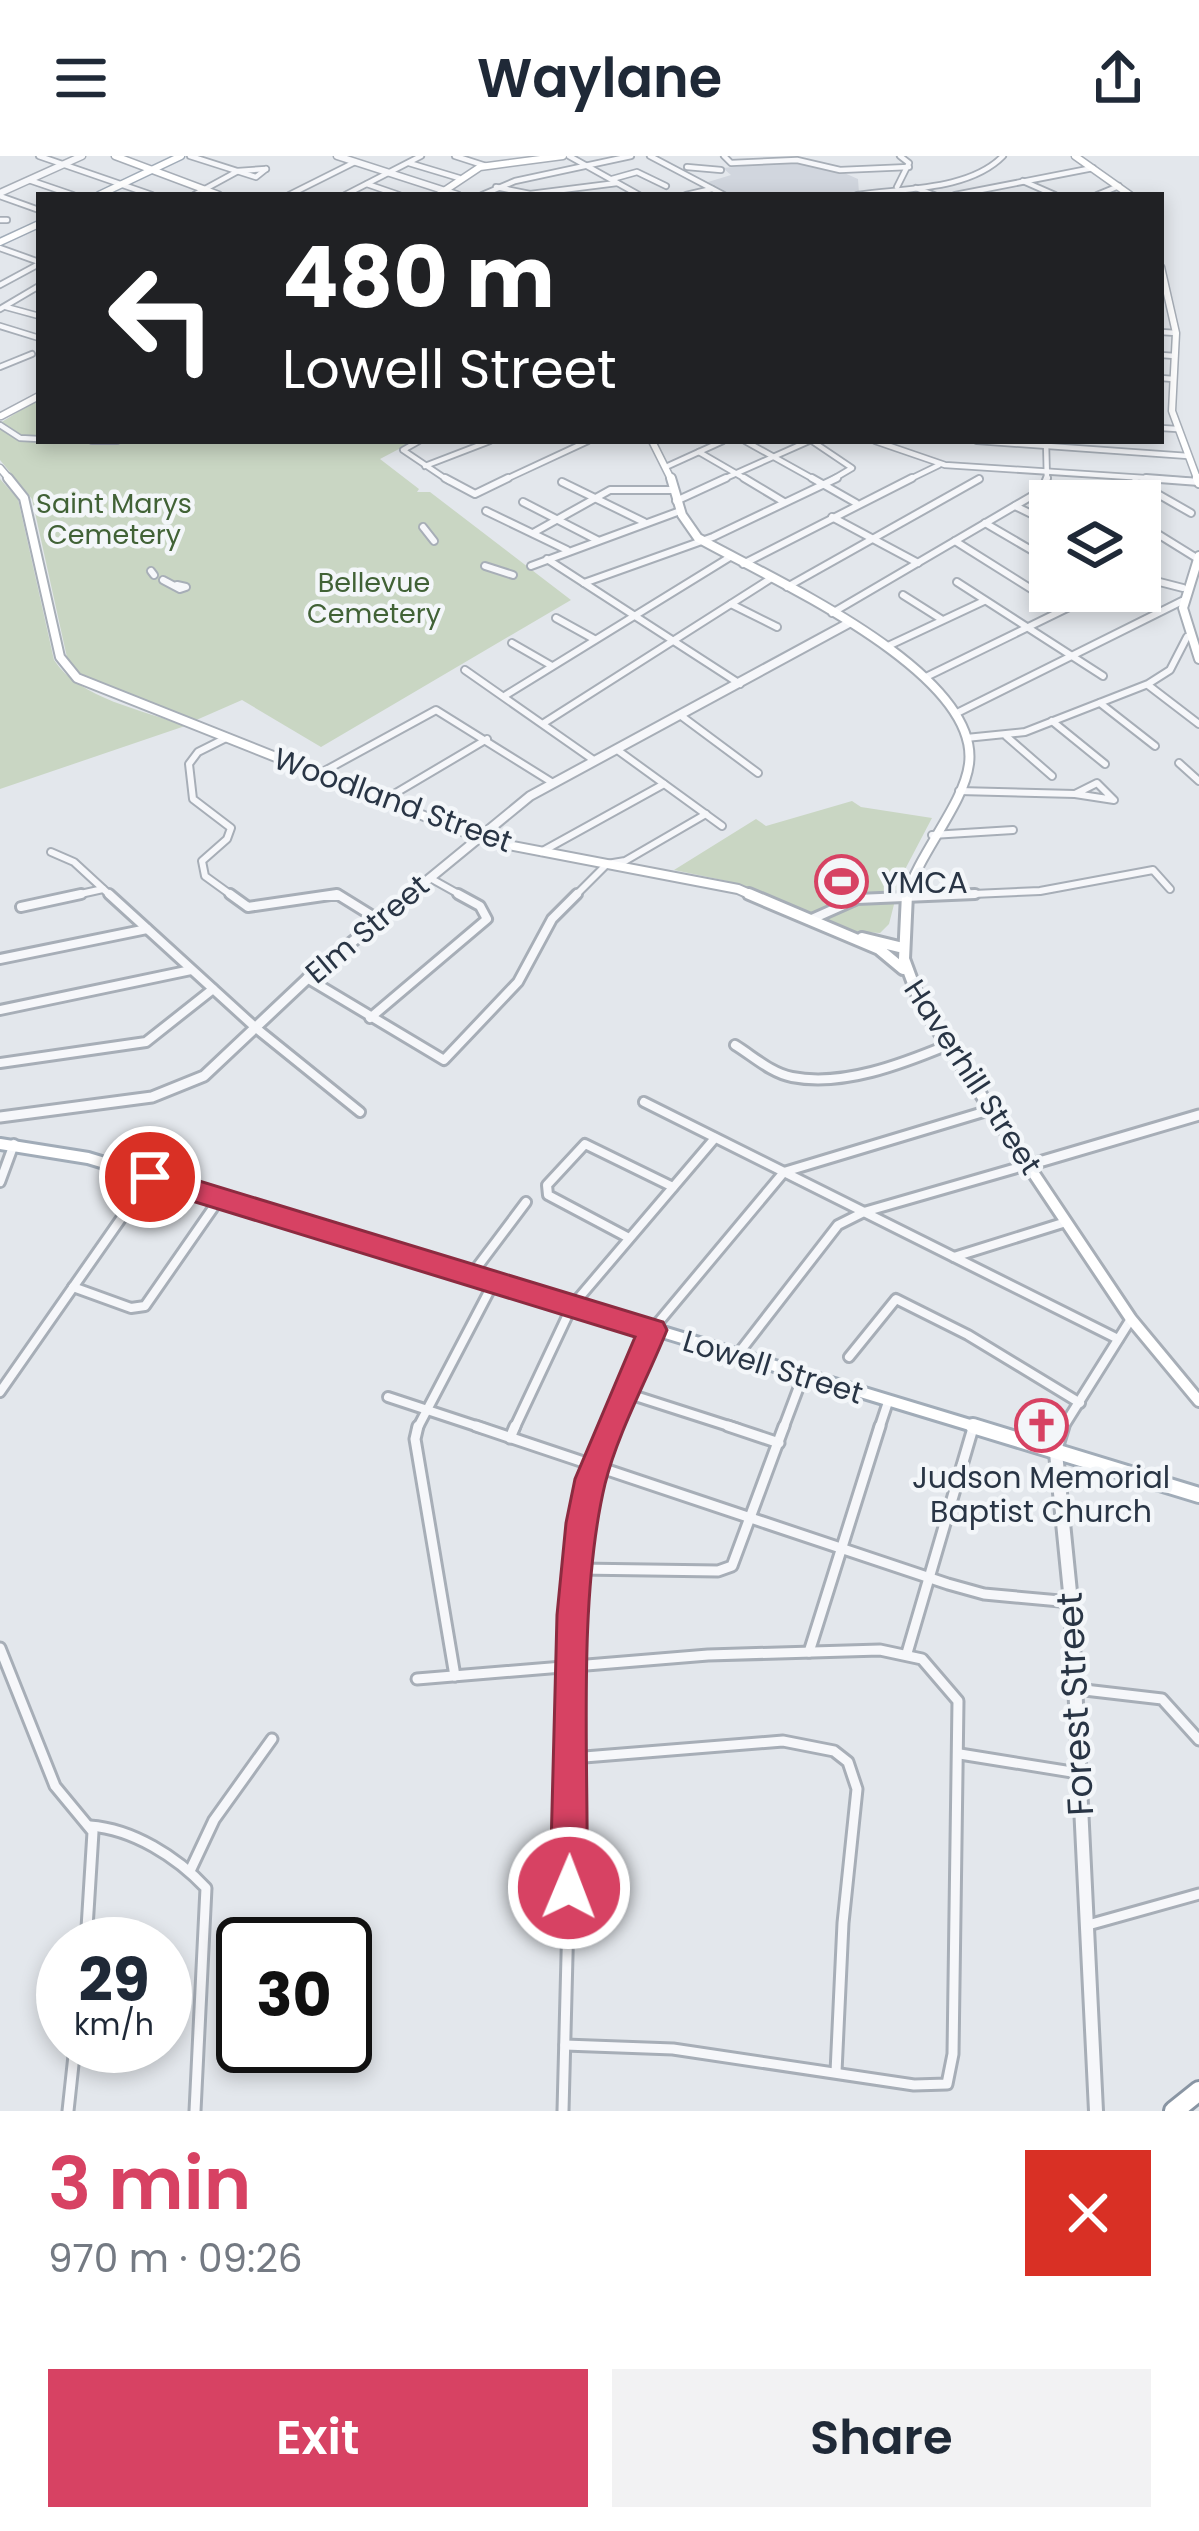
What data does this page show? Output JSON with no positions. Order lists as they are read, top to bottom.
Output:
{
  "streets": {
    "main road": ["Woodland Street", "Haverhill Street", "Lowell Street"],
    "street": ["Elm Street", "Forest Street"]
  },
  "crossings": [
    ["Woodland Street", "Elm Street"],
    ["Woodland Street", "Haverhill Street"],
    ["Lowell Street", "Forest Street"]
  ],
  "parks": ["Saint Marys Cemetery", "Bellevue Cemetery"],
  "places": {
    "sports": ["YMCA"],
    "church": ["Judson Memorial Baptist Church"]
  },
  "page": {
    "header": "Waylane",
    "turn": ["480 m", "Lowell Street"],
    "speed": "29 km/h",
    "limit": "30",
    "heading": ["3 min", "970 m · 09:26"],
    "buttons": ["Exit", "Share"]
  }
}
